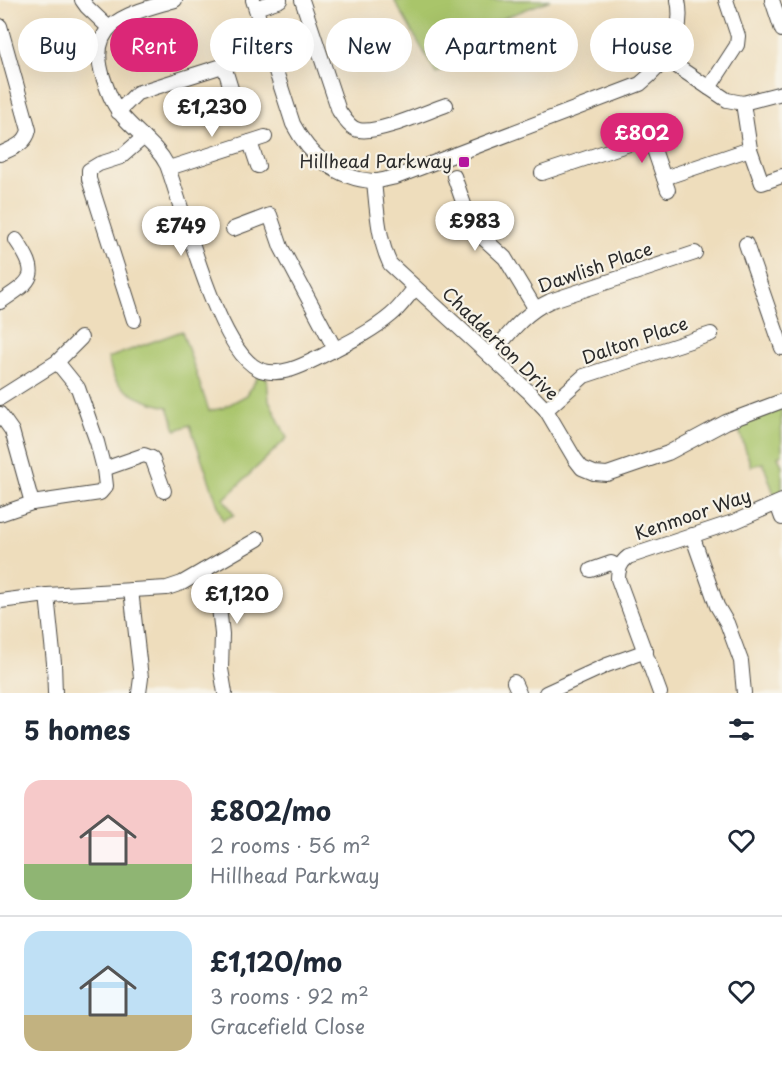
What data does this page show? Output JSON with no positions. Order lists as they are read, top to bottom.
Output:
{
  "streets": {
    "street": [
      "Dawlish Place",
      "Dalton Place",
      "Chadderton Drive",
      "Kenmoor Way"
    ]
  },
  "crossings": [
    ["Dawlish Place", "Chadderton Drive"],
    ["Dalton Place", "Chadderton Drive"]
  ],
  "places": {
    "transit": ["Hillhead Parkway"]
  },
  "page": {
    "chip": [
      "Buy",
      "Rent",
      "Filters",
      "New",
      "Apartment",
      "House"
    ],
    "price": [
      "£1,230",
      "£802",
      "£983",
      "£749",
      "£1,120"
    ],
    "heading": "5 homes",
    "list": [
      {
        "name": "£802/mo",
        "note": "2 rooms · 56 m² · Hillhead Parkway"
      },
      {
        "name": "£1,120/mo",
        "note": "3 rooms · 92 m² · Gracefield Close"
      }
    ]
  }
}
